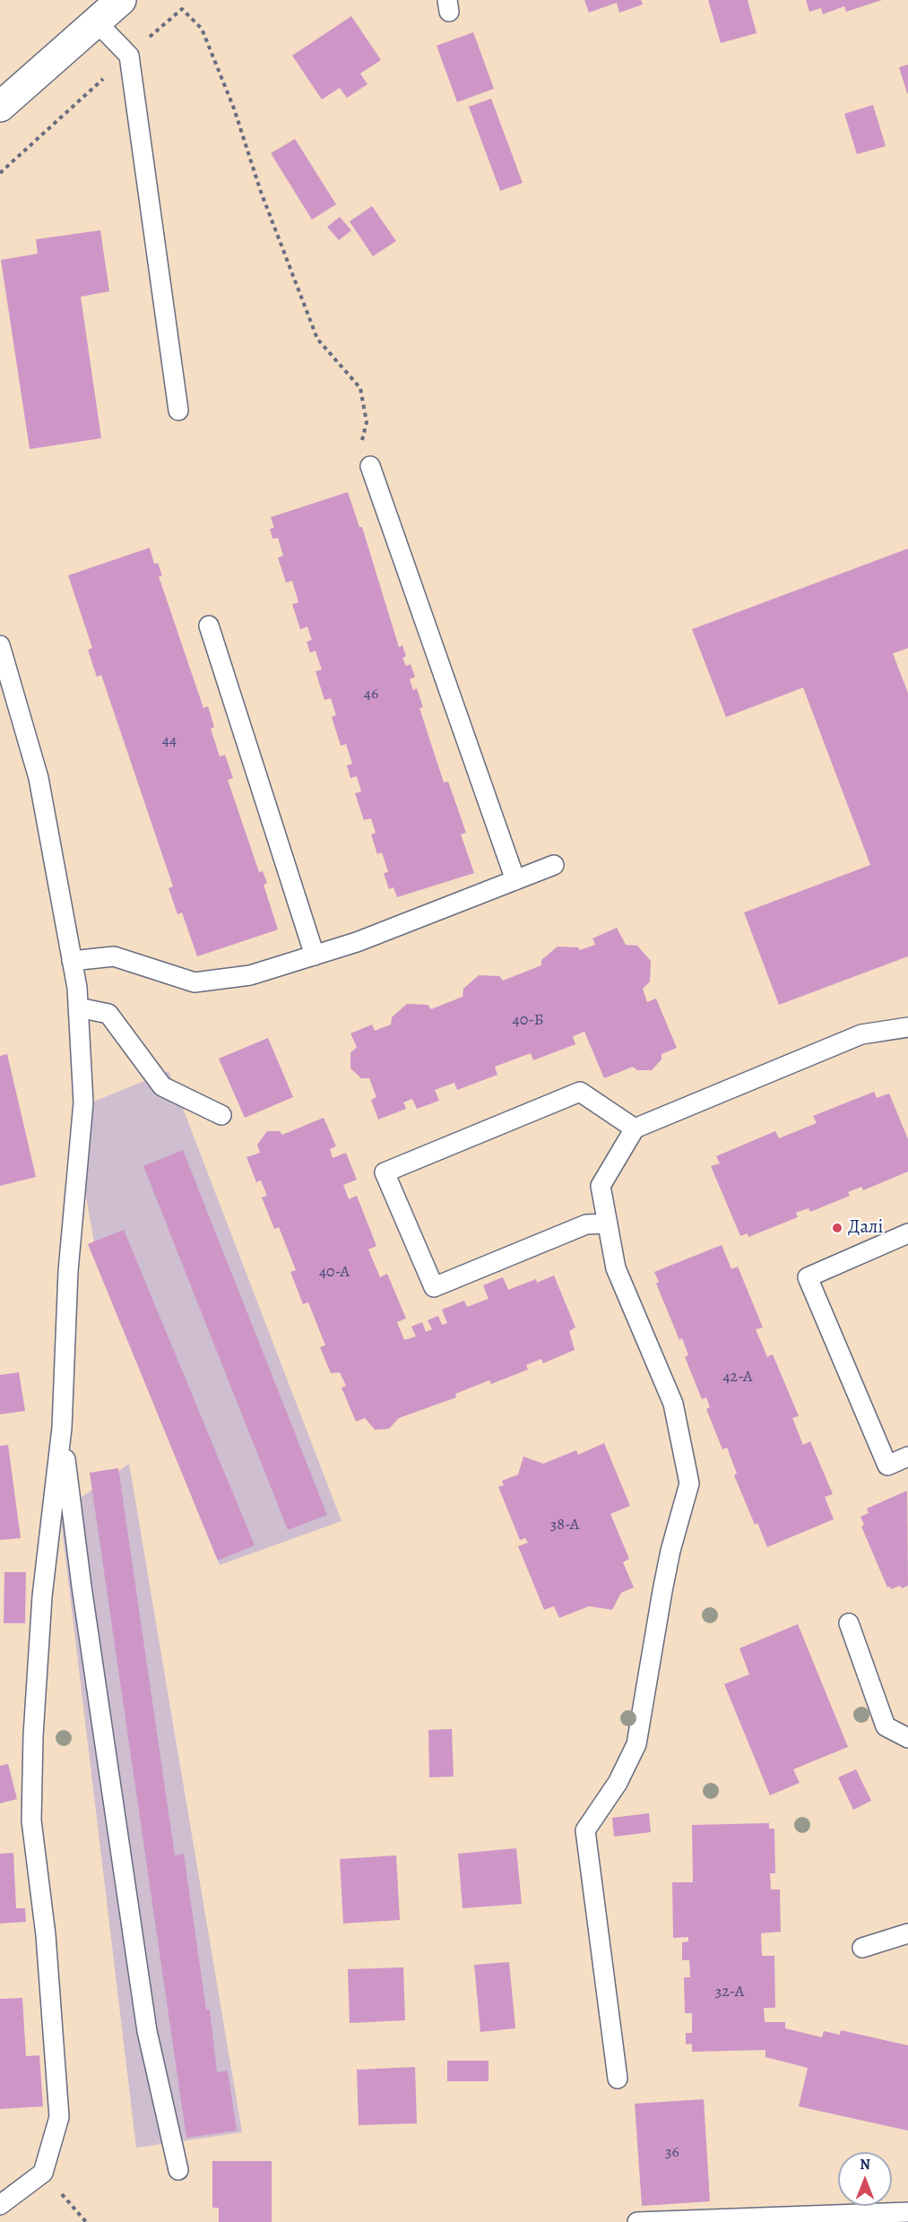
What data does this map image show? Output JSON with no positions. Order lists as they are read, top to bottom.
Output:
{
  "places": ["Далі"],
  "house_numbers": [
    "46",
    "44",
    "40-Б",
    "40-А",
    "42-А",
    "38-А",
    "32-А",
    "36"
  ],
  "north": "top"
}
